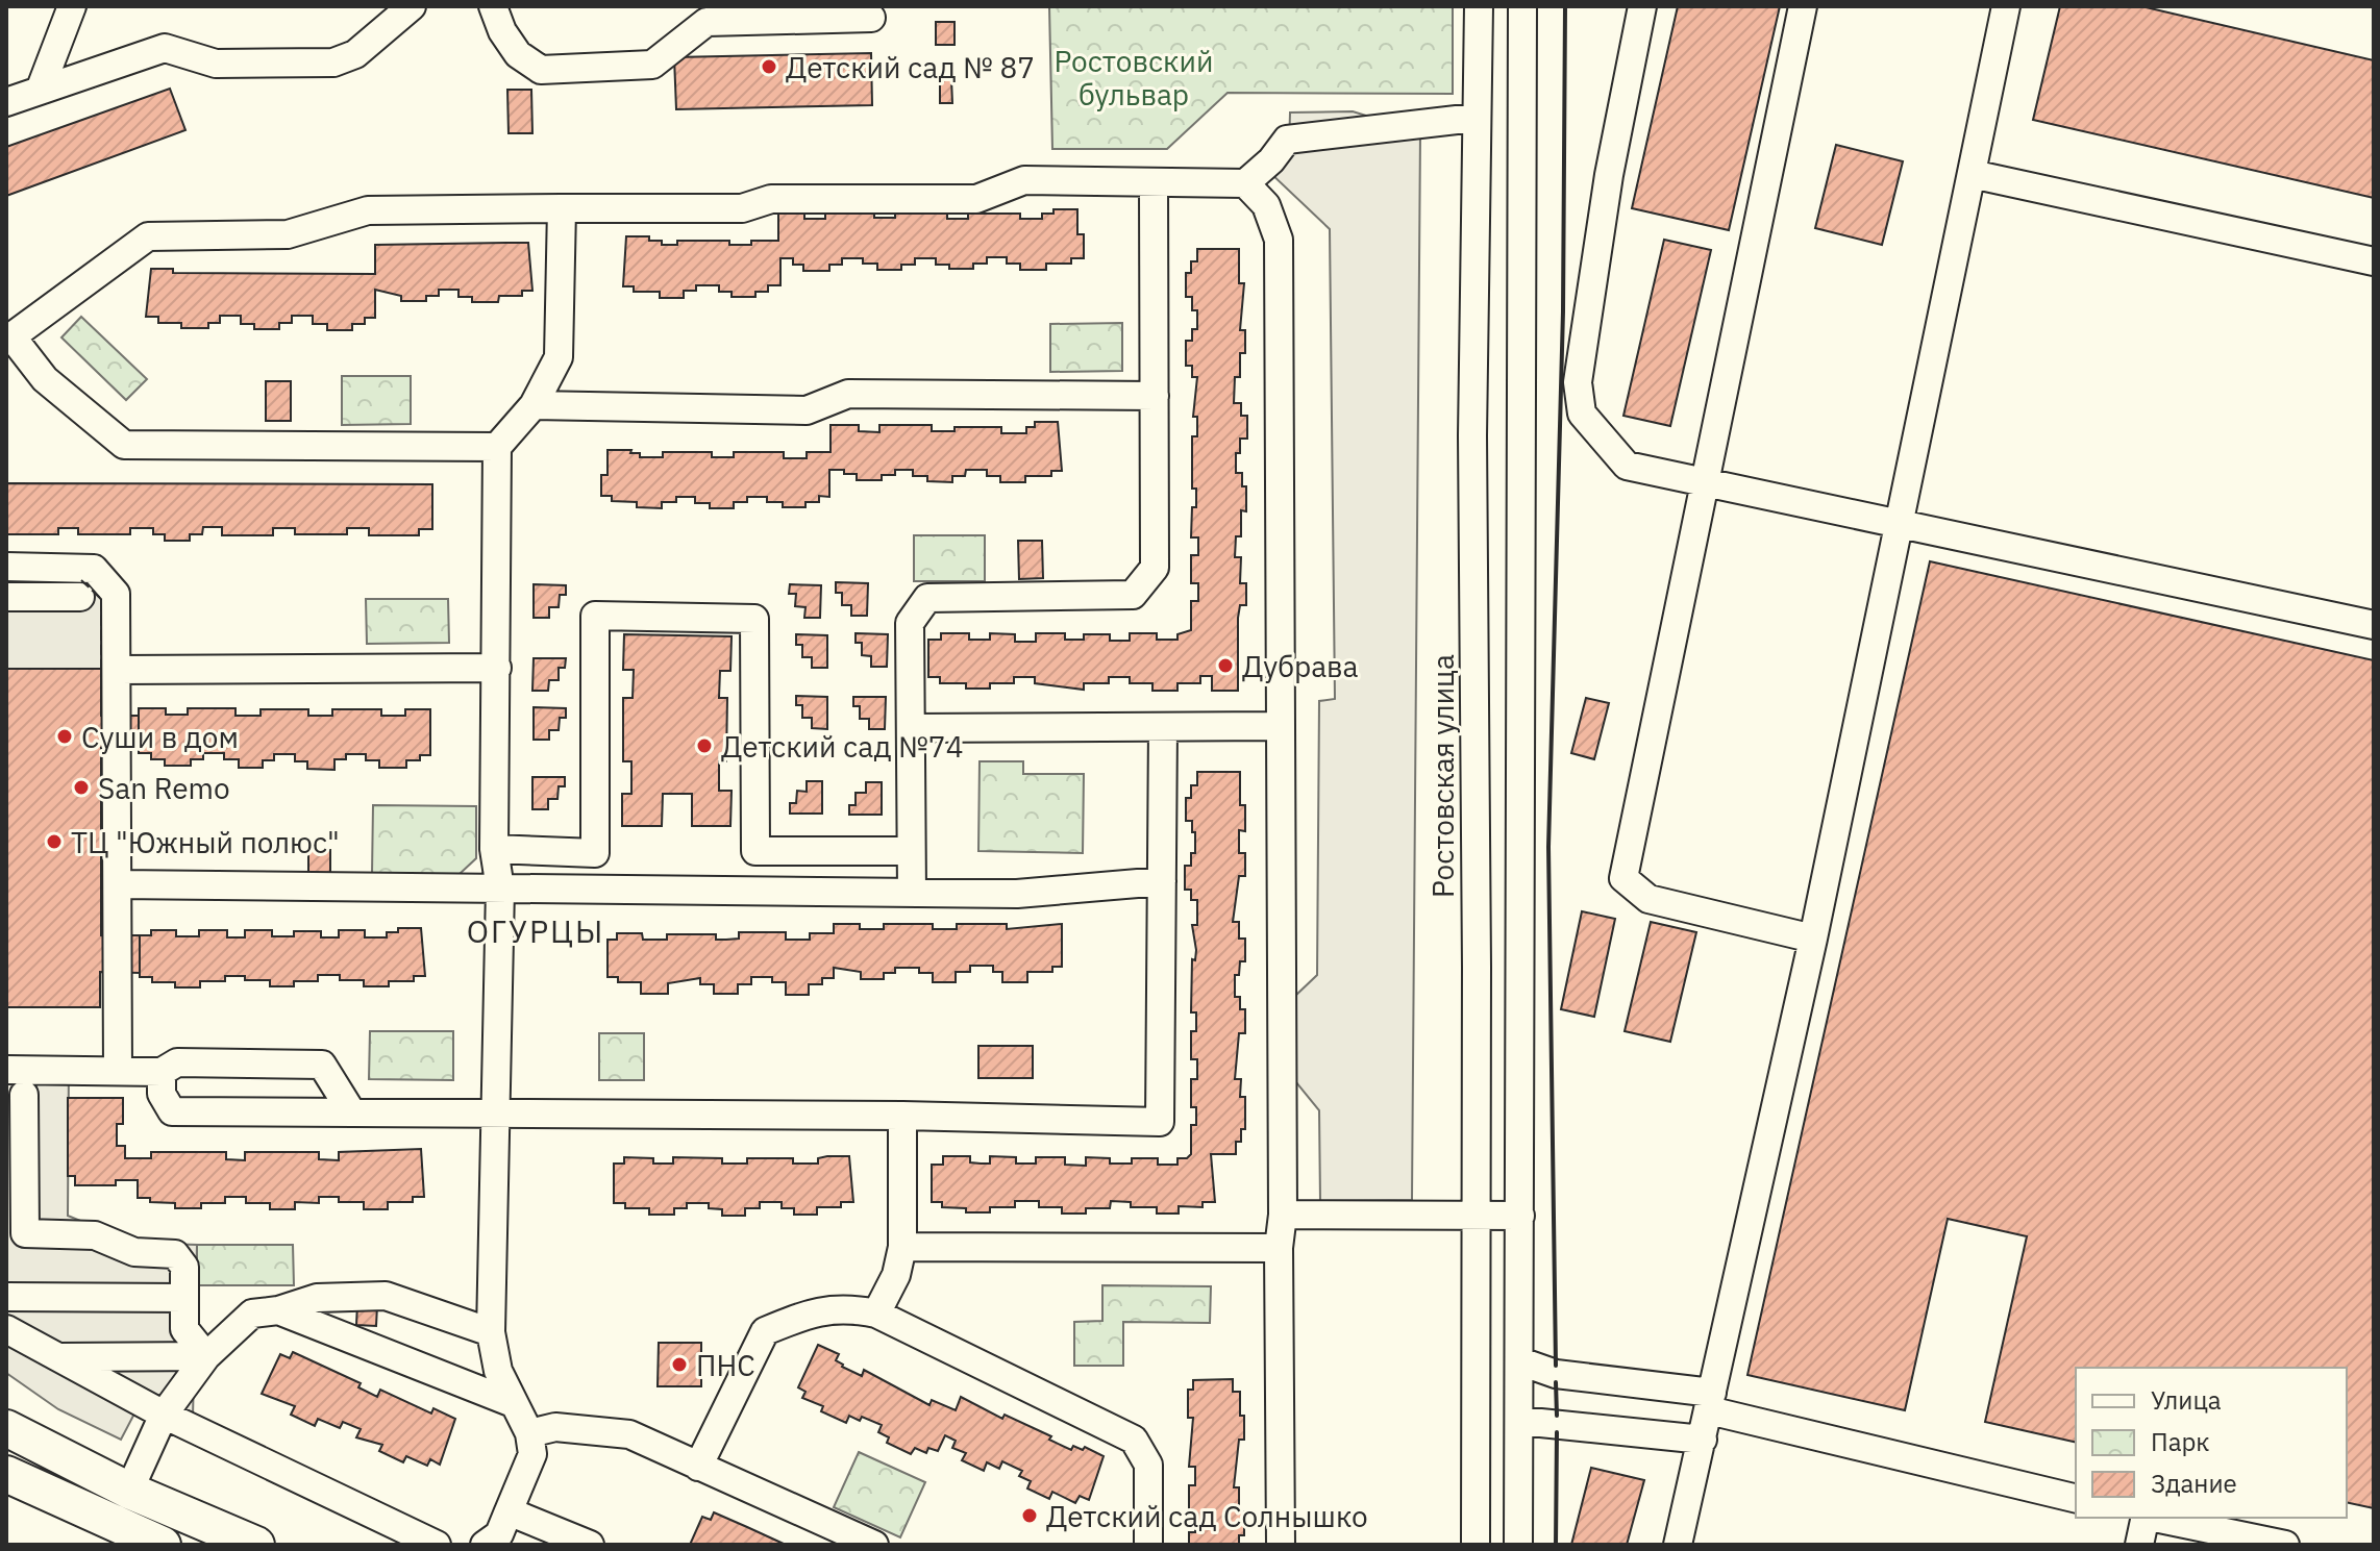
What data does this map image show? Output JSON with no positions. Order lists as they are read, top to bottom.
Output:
{
  "streets": {
    "street": ["Ростовская улица"]
  },
  "districts": ["ОГУРЦЫ"],
  "parks": ["Ростовский бульвар"],
  "places": [
    "Детский сад № 87",
    "Дубрава",
    "Суши в дом",
    "Детский сад №74",
    "San Remo",
    "ТЦ \"Южный полюс\"",
    "ПНС",
    "Детский сад Солнышко"
  ],
  "legend": ["Улица", "Парк", "Здание"]
}
